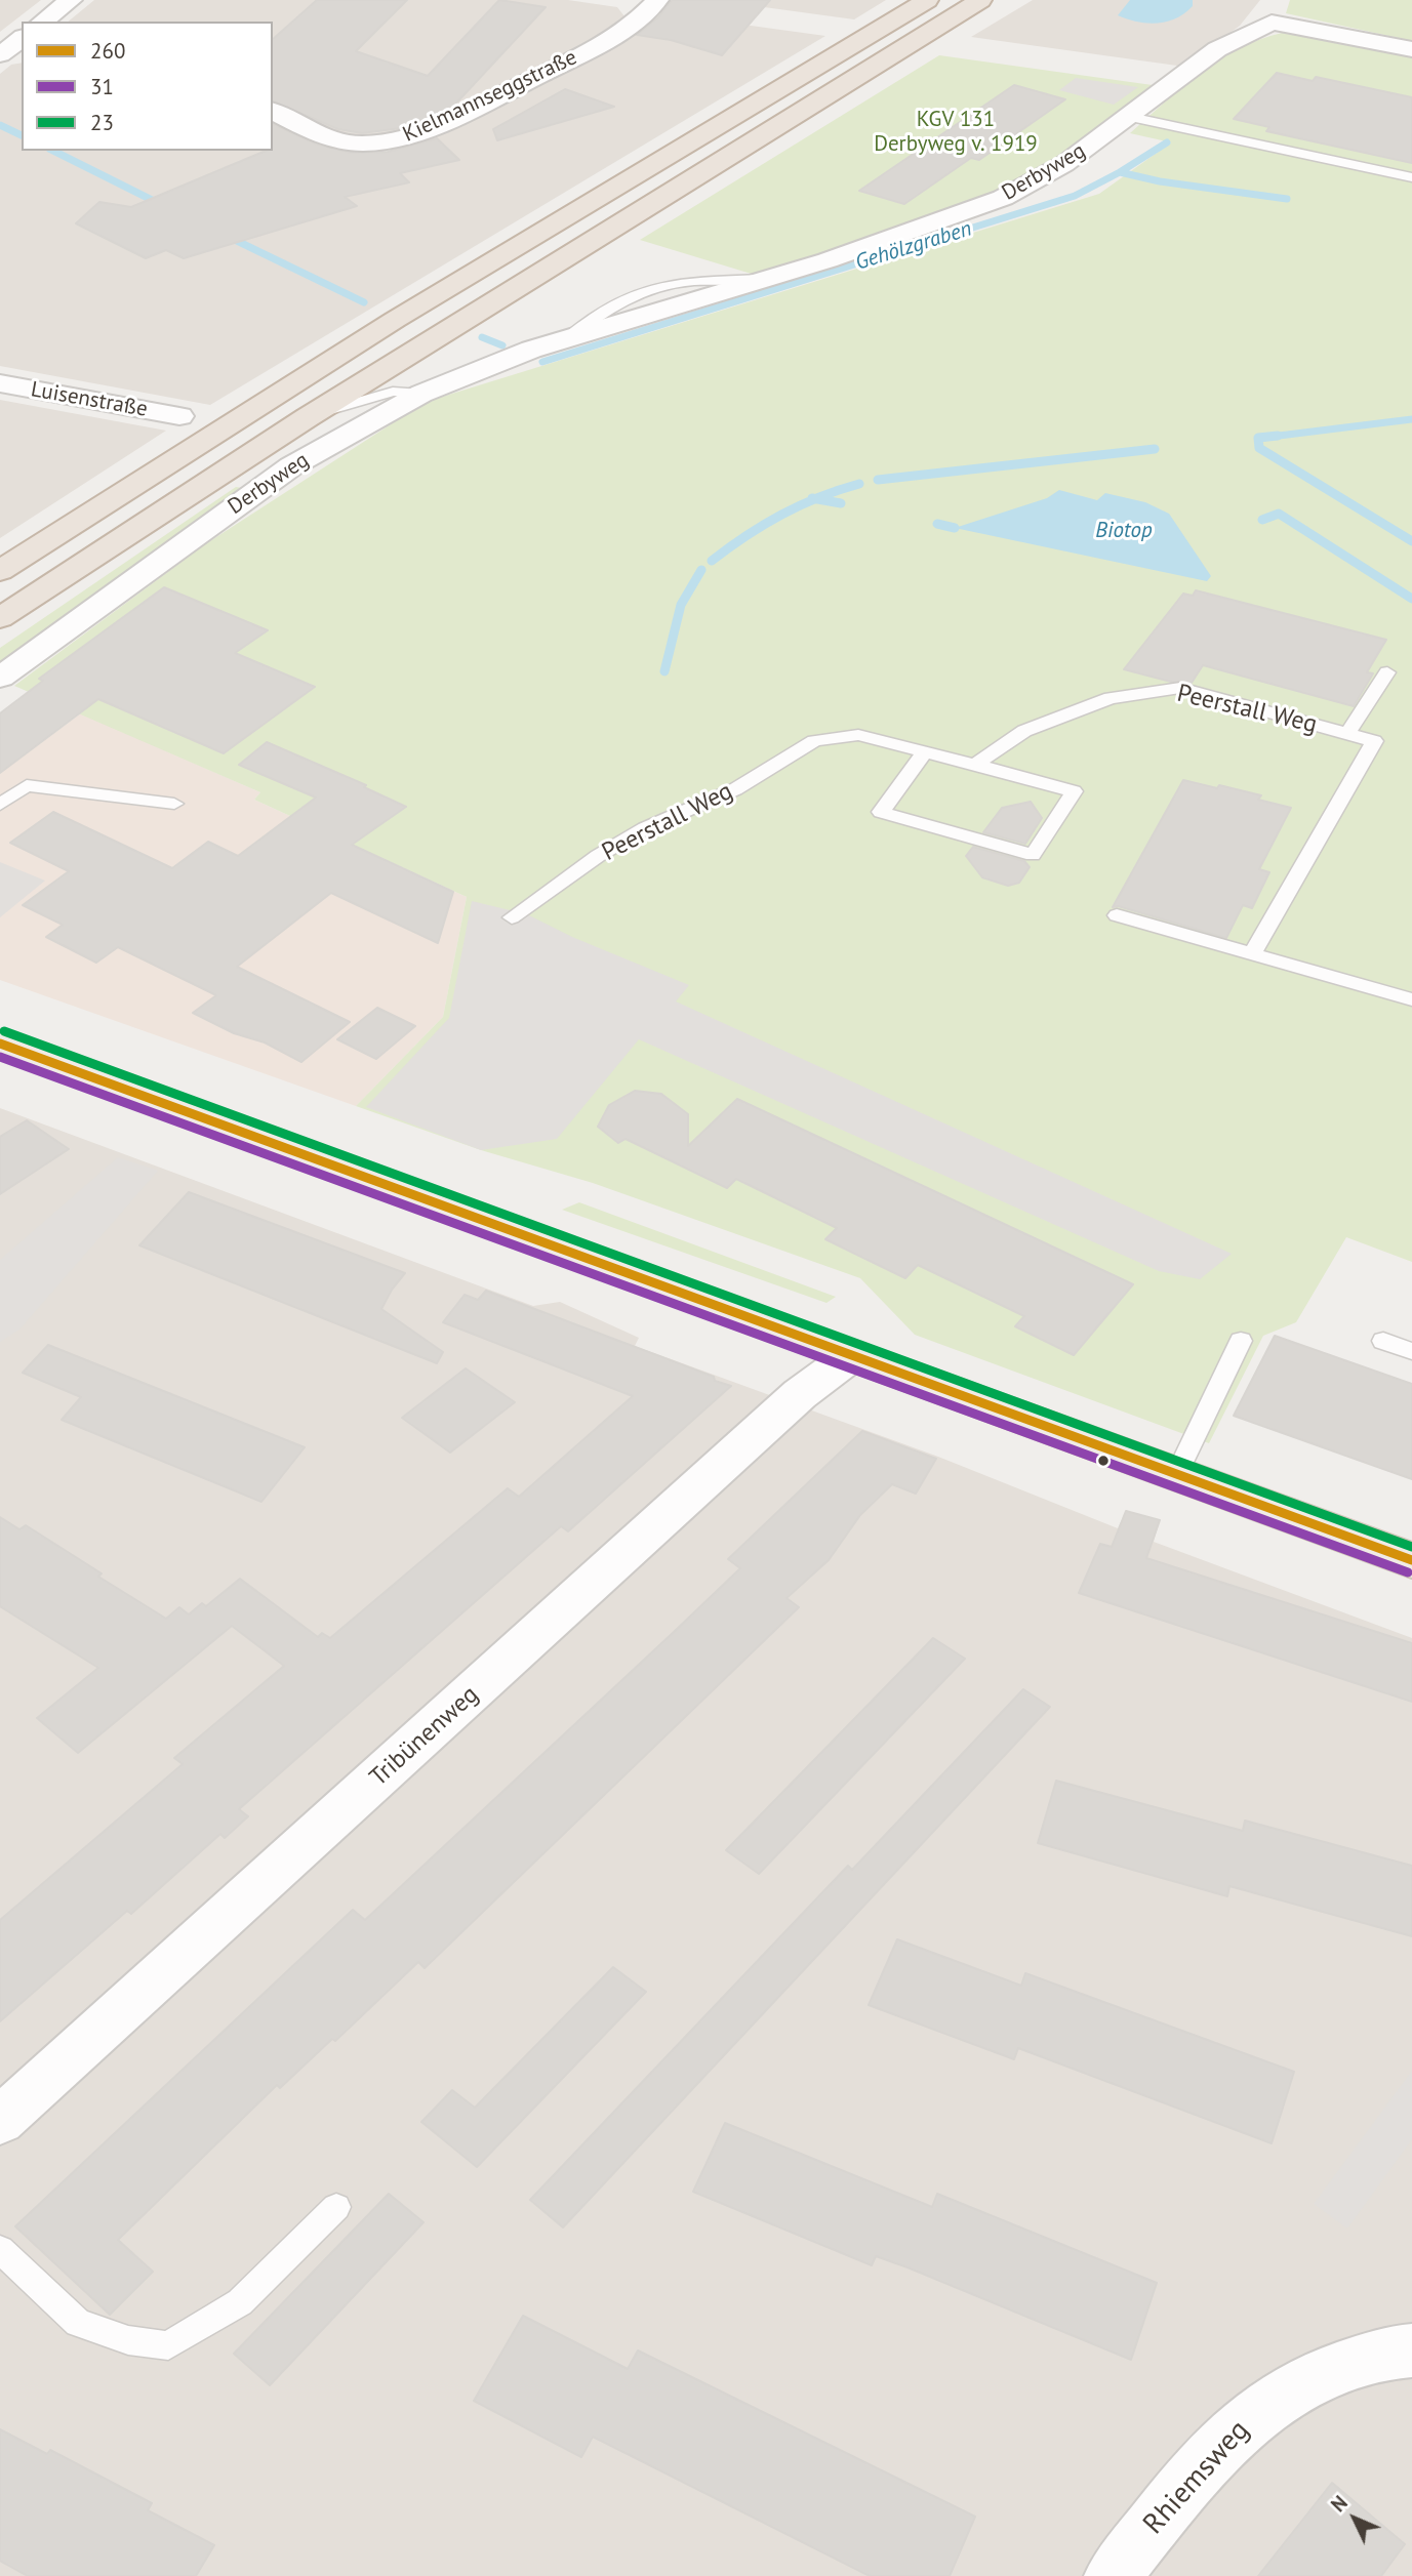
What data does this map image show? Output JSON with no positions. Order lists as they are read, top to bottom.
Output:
{
  "streets": {
    "street": [
      "Kielmannseggstraße",
      "Derbyweg",
      "Luisenstraße",
      "Tribünenweg",
      "Rhiemsweg"
    ],
    "lane": ["Peerstall Weg"]
  },
  "water": ["Gehölzgraben", "Biotop"],
  "parks": ["KGV 131 Derbyweg v. 1919"],
  "lines": ["transit line 23", "transit line 260", "transit line 31"],
  "legend": ["260", "31", "23"],
  "north": "top left"
}
